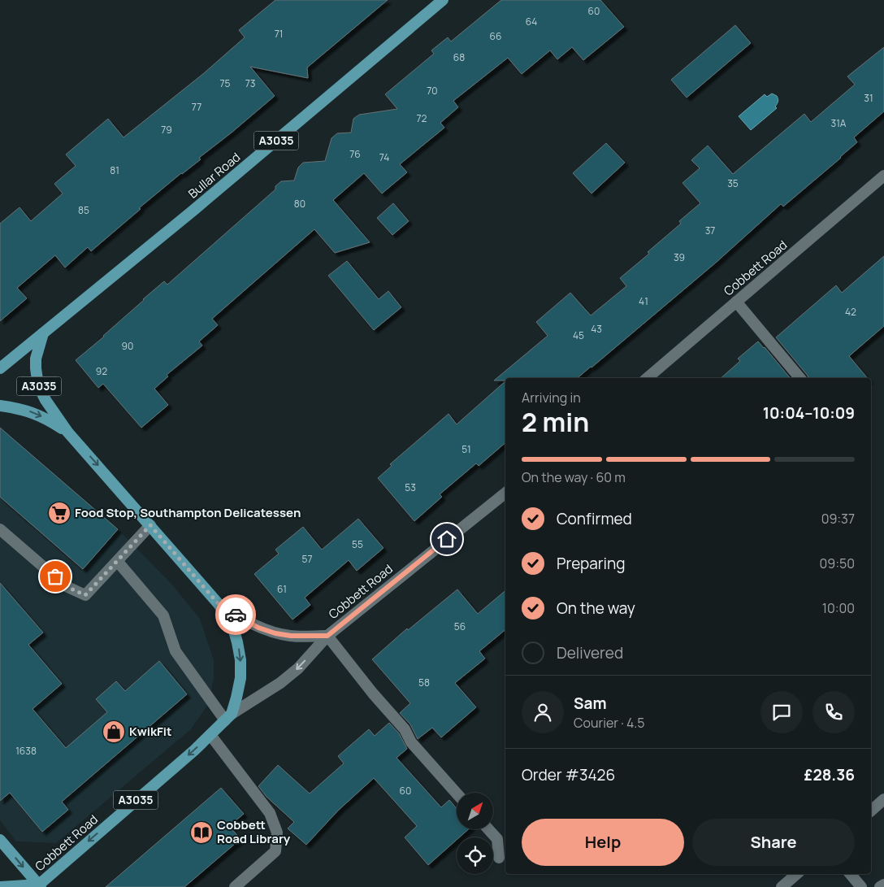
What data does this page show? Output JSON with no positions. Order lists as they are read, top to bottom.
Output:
{
  "streets": {
    "main road": ["A3035", "Bullar Road", "Cobbett Road"]
  },
  "crossings": [
    ["Bullar Road", "Cobbett Road"]
  ],
  "places": {
    "supermarket": ["Food Stop, Southampton Delicatessen"],
    "shop": ["KwikFit"],
    "library": ["Cobbett Road Library"]
  },
  "house_numbers": [
    "60",
    "64",
    "71",
    "66",
    "68",
    "75",
    "73",
    "70",
    "31",
    "77",
    "72",
    "31A",
    "79",
    "76",
    "74",
    "81",
    "35",
    "80",
    "85",
    "37",
    "39",
    "41",
    "42",
    "43",
    "45",
    "90",
    "92",
    "51",
    "53",
    "55",
    "57",
    "61",
    "56",
    "58",
    "1638",
    "60"
  ],
  "north": "top right",
  "page": {
    "heading": ["2 min", "Arriving in", "10:04–10:09"],
    "panel": [
      "Sam",
      "Courier · 4.5",
      "Order #3426",
      "£28.36"
    ],
    "bar": "On the way · 60 m",
    "list": [
      ["Confirmed", "09:37"],
      ["Preparing", "09:50"],
      ["On the way", "10:00"],
      "Delivered"
    ],
    "buttons": ["Help", "Share"]
  }
}
